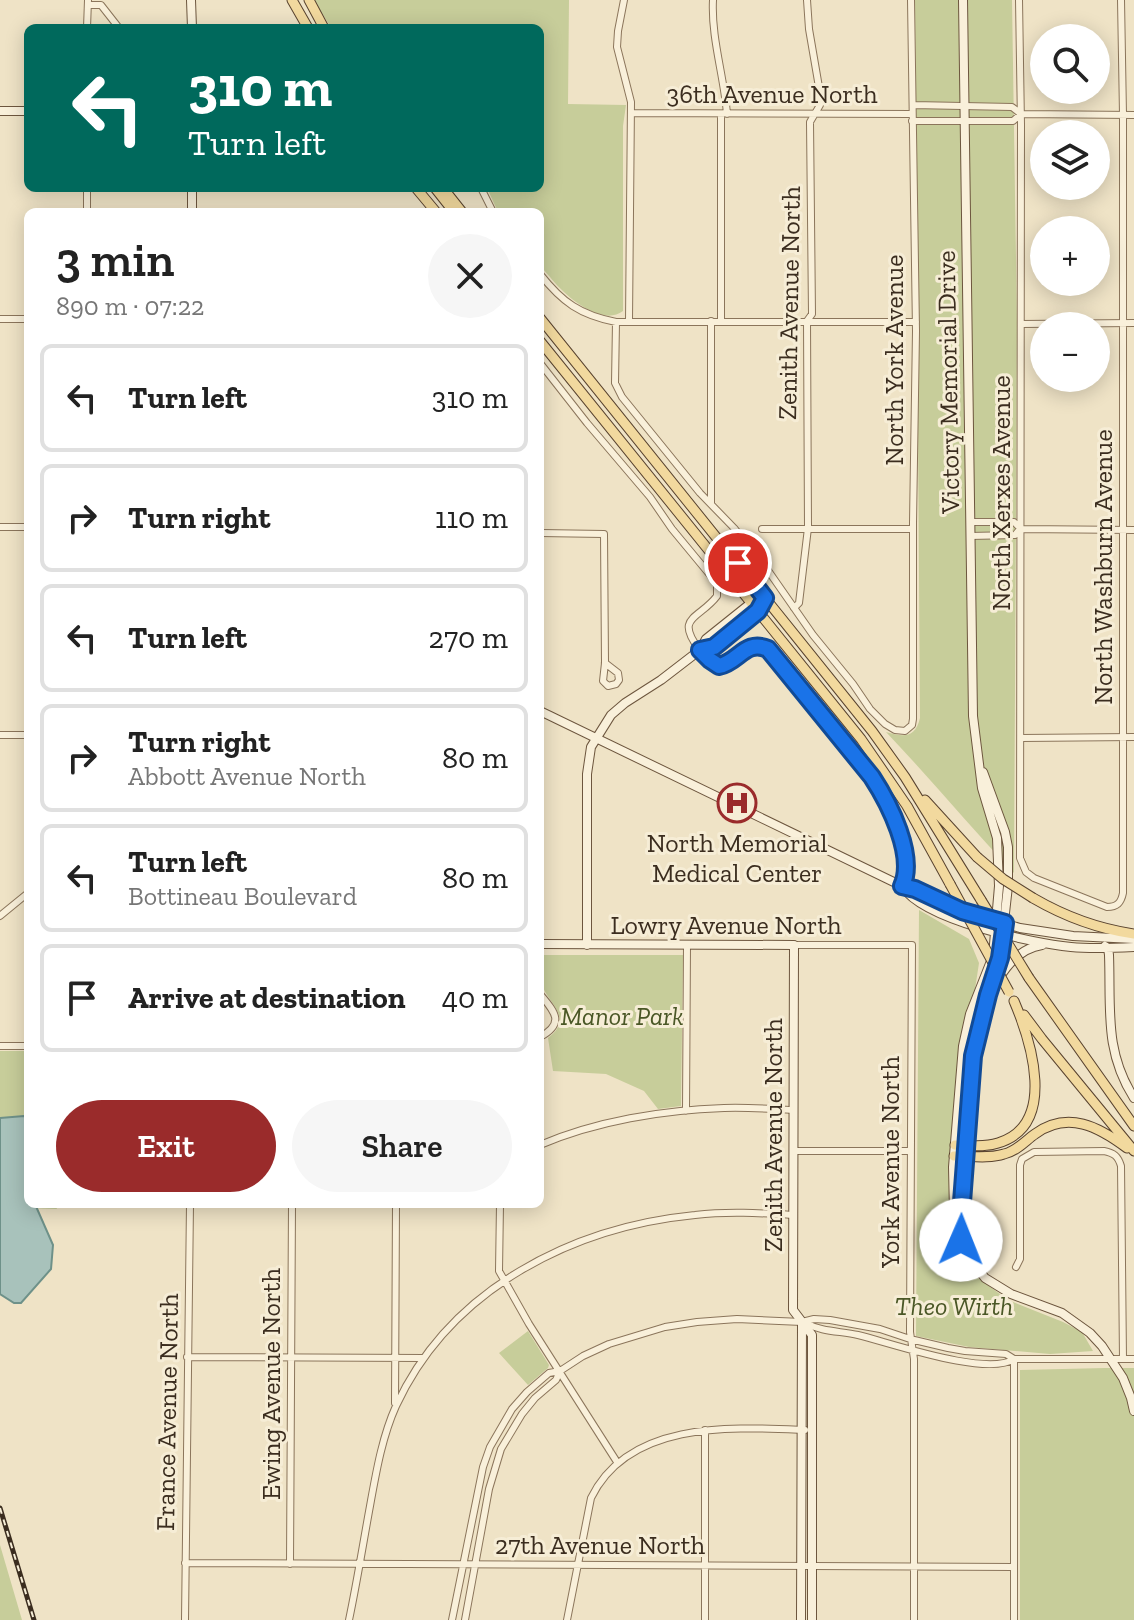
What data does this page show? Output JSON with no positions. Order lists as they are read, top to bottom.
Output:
{
  "streets": {
    "street": [
      "36th Avenue North",
      "Zenith Avenue North",
      "North York Avenue",
      "Victory Memorial Drive",
      "North Xerxes Avenue",
      "North Washburn Avenue",
      "Lowry Avenue North",
      "York Avenue North",
      "Ewing Avenue North",
      "France Avenue North",
      "27th Avenue North"
    ]
  },
  "crossings": [
    ["36th Avenue North", "Zenith Avenue North"],
    ["36th Avenue North", "North York Avenue"],
    ["36th Avenue North", "Victory Memorial Drive"],
    ["36th Avenue North", "North Xerxes Avenue"],
    ["Zenith Avenue North", "North York Avenue"],
    ["Zenith Avenue North", "Lowry Avenue North"],
    ["Zenith Avenue North", "27th Avenue North"],
    ["North Xerxes Avenue", "North Washburn Avenue"],
    ["Lowry Avenue North", "York Avenue North"],
    ["York Avenue North", "27th Avenue North"],
    ["Ewing Avenue North", "27th Avenue North"],
    ["France Avenue North", "27th Avenue North"]
  ],
  "parks": ["Manor Park", "Theo Wirth"],
  "places": {
    "hospital": ["North Memorial Medical Center"]
  },
  "page": {
    "map_buttons": ["+", "−"],
    "turn": ["310 m", "Turn left"],
    "heading": ["3 min", "890 m · 07:22"],
    "list": [
      {
        "name": "Turn left",
        "value": "310 m"
      },
      {
        "name": "Turn right",
        "value": "110 m"
      },
      {
        "name": "Turn left",
        "value": "270 m"
      },
      {
        "name": "Turn right",
        "note": "Abbott Avenue North",
        "value": "80 m"
      },
      {
        "name": "Turn left",
        "note": "Bottineau Boulevard",
        "value": "80 m"
      },
      {
        "name": "Arrive at destination",
        "value": "40 m"
      }
    ],
    "buttons": ["Exit", "Share"]
  }
}
